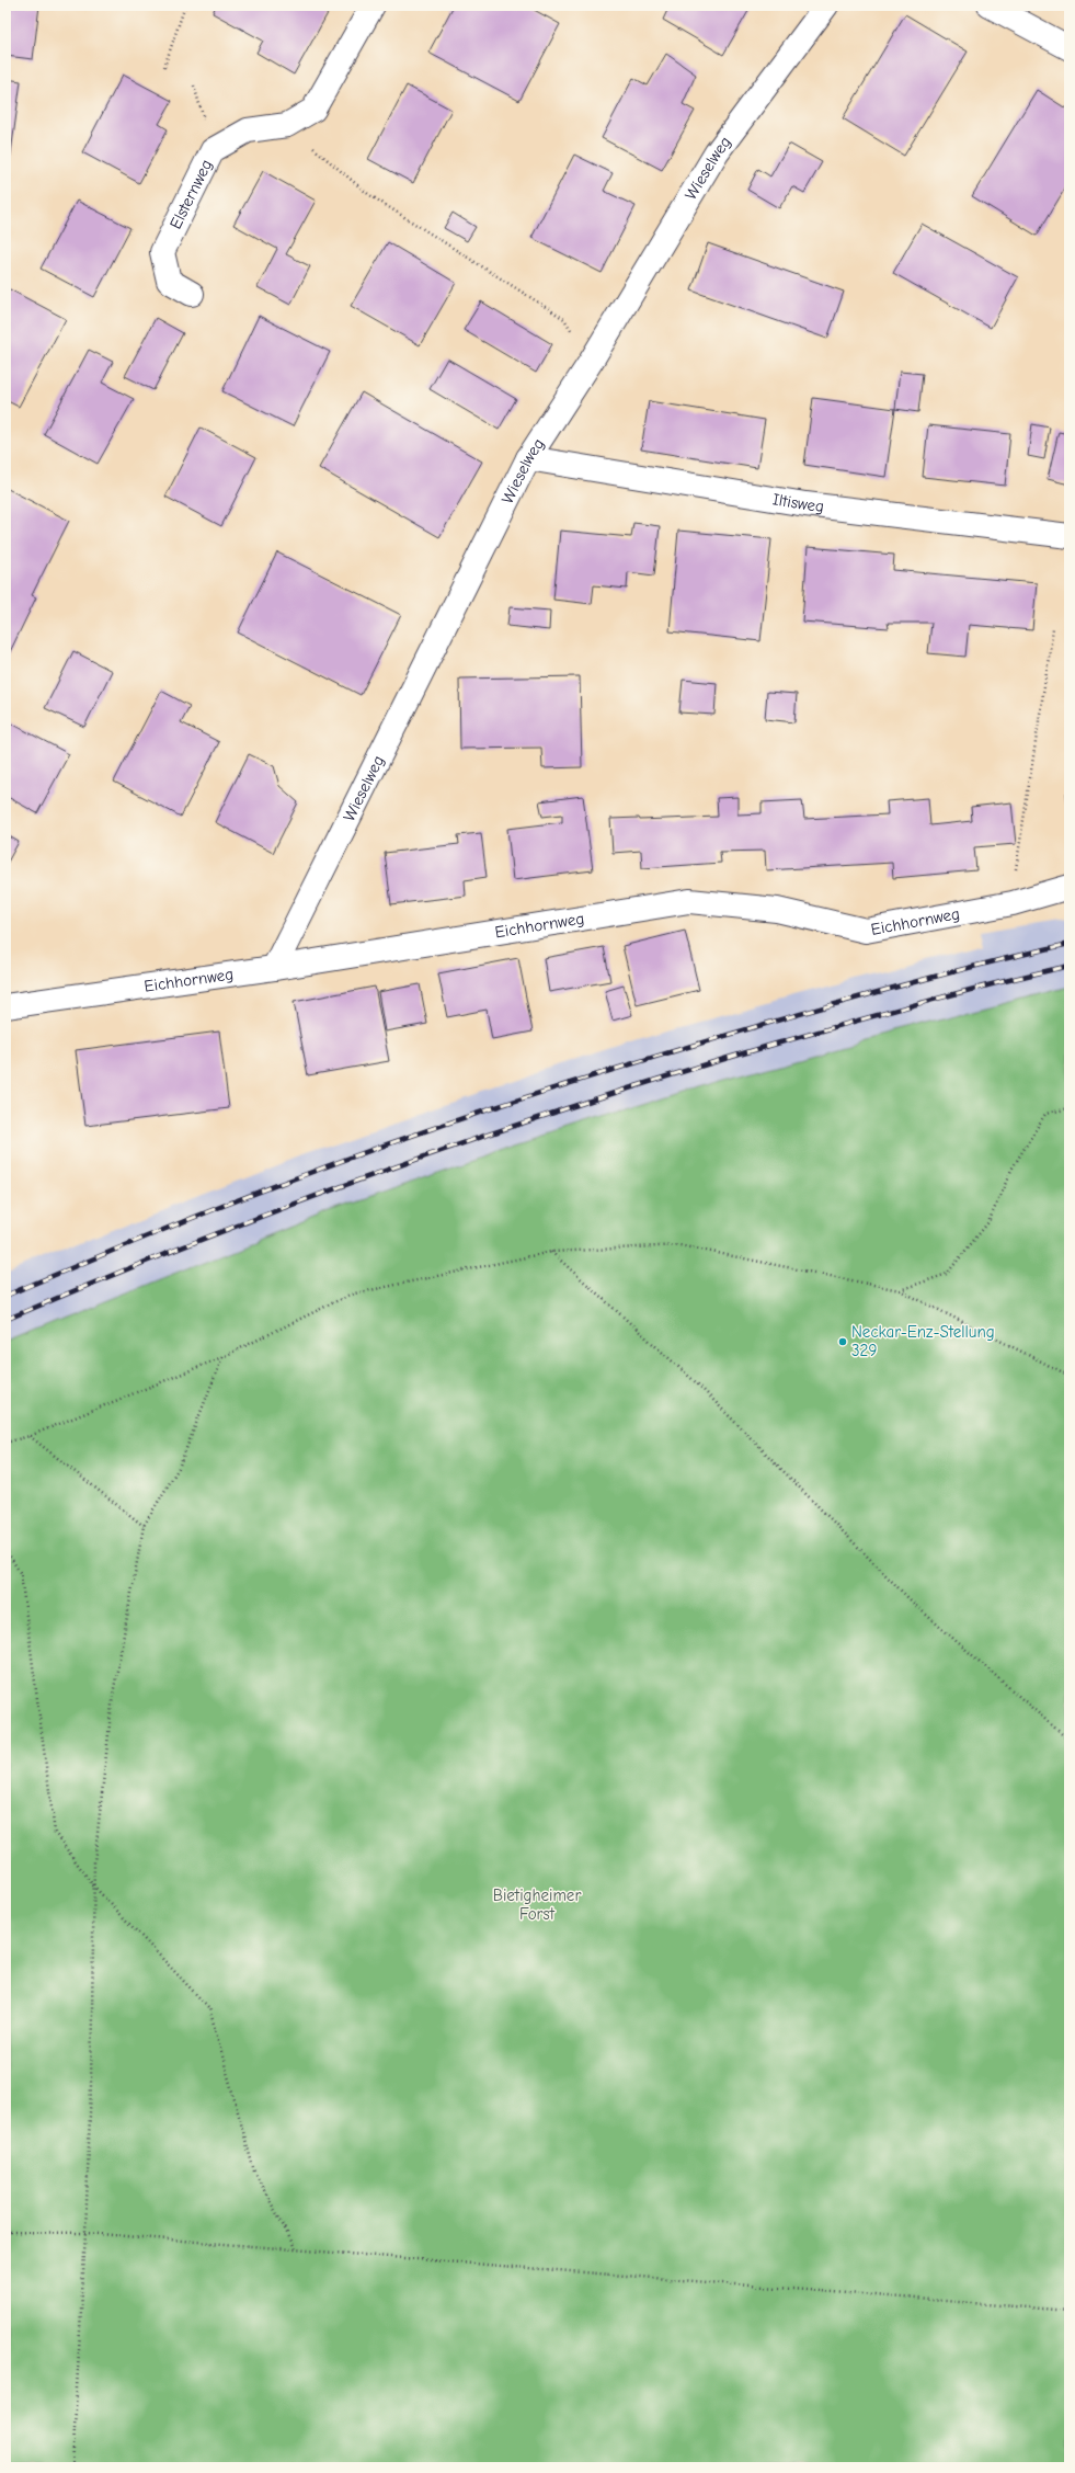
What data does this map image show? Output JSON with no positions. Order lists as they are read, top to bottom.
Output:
{
  "streets": {
    "street": [
      "Wieselweg",
      "Elsternweg",
      "Iltisweg",
      "Eichhornweg"
    ]
  },
  "crossings": [
    ["Wieselweg", "Iltisweg"],
    ["Wieselweg", "Eichhornweg"]
  ],
  "parks": ["Bietigheimer Forst"],
  "places": ["Neckar-Enz-Stellung 329"]
}
